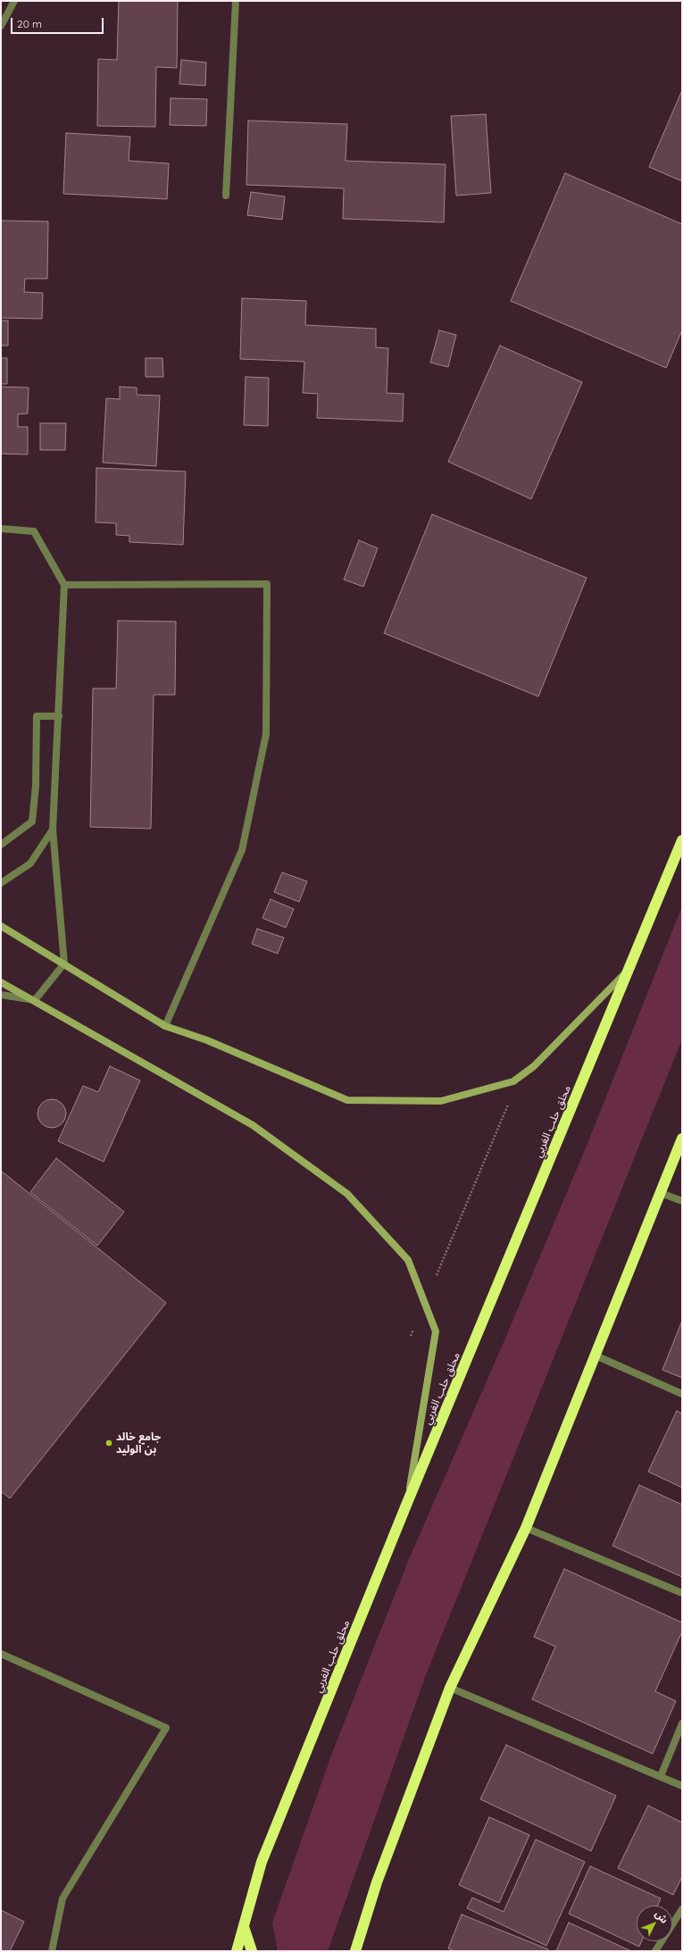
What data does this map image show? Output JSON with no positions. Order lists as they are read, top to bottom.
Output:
{
  "streets": {
    "highway": ["محلق حلب الغربي"]
  },
  "places": ["جامع خالد بن الوليد"],
  "scale_bar": "20 m",
  "north": "top right"
}
